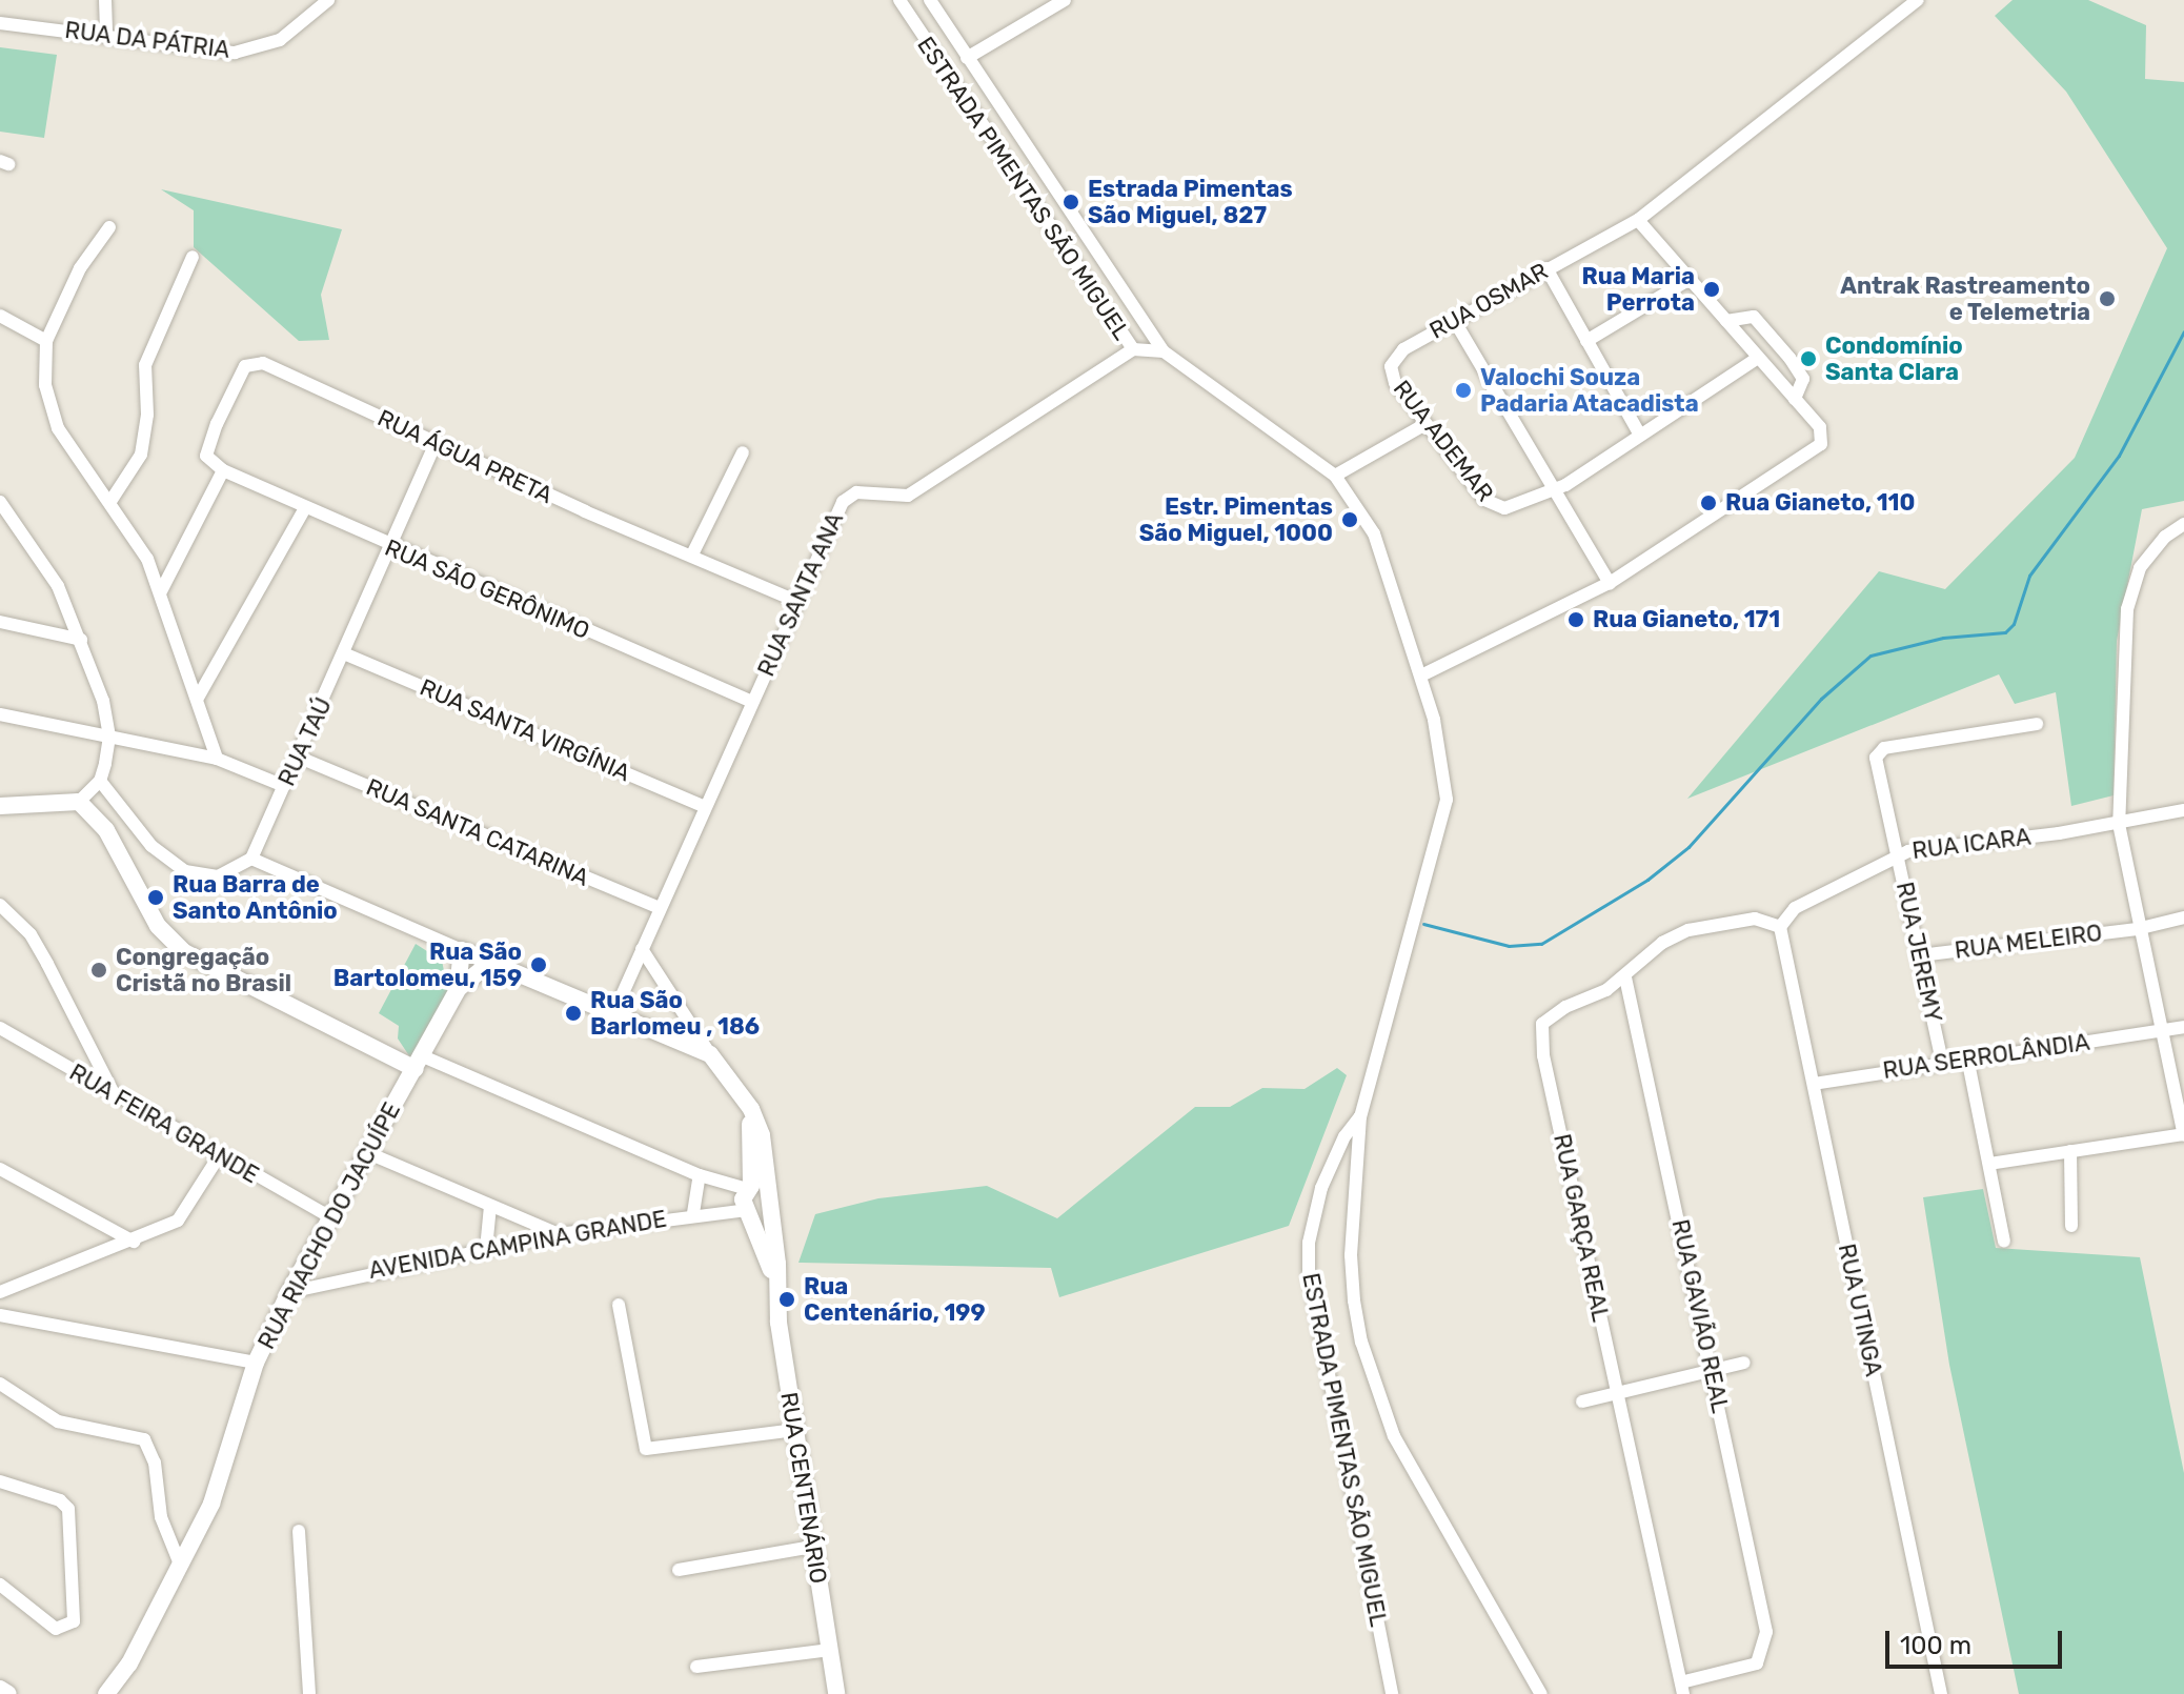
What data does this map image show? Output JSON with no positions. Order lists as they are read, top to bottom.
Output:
{
  "streets": {
    "street": [
      "RUA DA PÁTRIA",
      "ESTRADA PIMENTAS SÃO MIGUEL",
      "RUA OSMAR",
      "RUA ADEMAR",
      "RUA ÁGUA PRETA",
      "RUA SÃO GERÔNIMO",
      "RUA SANTA ANA",
      "RUA SANTA VIRGÍNIA",
      "RUA TAÚ",
      "RUA SANTA CATARINA",
      "RUA ICARA",
      "RUA MELEIRO",
      "RUA JEREMY",
      "RUA SERROLÂNDIA",
      "RUA FEIRA GRANDE",
      "RUA RIACHO DO JACUÍPE",
      "RUA GARÇA REAL",
      "AVENIDA CAMPINA GRANDE",
      "RUA UTINGA",
      "RUA GAVIÃO REAL",
      "RUA CENTENÁRIO"
    ]
  },
  "crossings": [
    ["ESTRADA PIMENTAS SÃO MIGUEL", "RUA SANTA ANA"],
    ["RUA OSMAR", "RUA ADEMAR"],
    ["RUA ÁGUA PRETA", "RUA SÃO GERÔNIMO"],
    ["RUA ÁGUA PRETA", "RUA SANTA ANA"],
    ["RUA ÁGUA PRETA", "RUA TAÚ"],
    ["RUA SÃO GERÔNIMO", "RUA SANTA ANA"],
    ["RUA SÃO GERÔNIMO", "RUA TAÚ"],
    ["RUA SANTA ANA", "RUA SANTA VIRGÍNIA"],
    ["RUA SANTA ANA", "RUA SANTA CATARINA"],
    ["RUA SANTA ANA", "RUA CENTENÁRIO"],
    ["RUA SANTA VIRGÍNIA", "RUA TAÚ"],
    ["RUA TAÚ", "RUA SANTA CATARINA"],
    ["RUA ICARA", "RUA JEREMY"],
    ["RUA ICARA", "RUA GARÇA REAL"],
    ["RUA ICARA", "RUA UTINGA"],
    ["RUA MELEIRO", "RUA JEREMY"],
    ["RUA JEREMY", "RUA SERROLÂNDIA"],
    ["RUA SERROLÂNDIA", "RUA UTINGA"],
    ["RUA FEIRA GRANDE", "RUA RIACHO DO JACUÍPE"],
    ["RUA RIACHO DO JACUÍPE", "AVENIDA CAMPINA GRANDE"],
    ["RUA GARÇA REAL", "RUA UTINGA"],
    ["RUA GARÇA REAL", "RUA GAVIÃO REAL"],
    ["AVENIDA CAMPINA GRANDE", "RUA CENTENÁRIO"]
  ],
  "places": [
    "Estrada Pimentas São Miguel, 827",
    "Rua Maria Perrota",
    "Antrak Rastreamento e Telemetria",
    "Condomínio Santa Clara",
    "Valochi Souza Padaria Atacadista",
    "Rua Gianeto, 110",
    "Estr. Pimentas São Miguel, 1000",
    "Rua Gianeto, 171",
    "Rua Barra de Santo Antônio",
    "Rua São Bartolomeu, 159",
    "Congregação Cristã no Brasil",
    "Rua São Barlomeu , 186",
    "Rua Centenário, 199"
  ],
  "scale_bar": "100 m"
}
